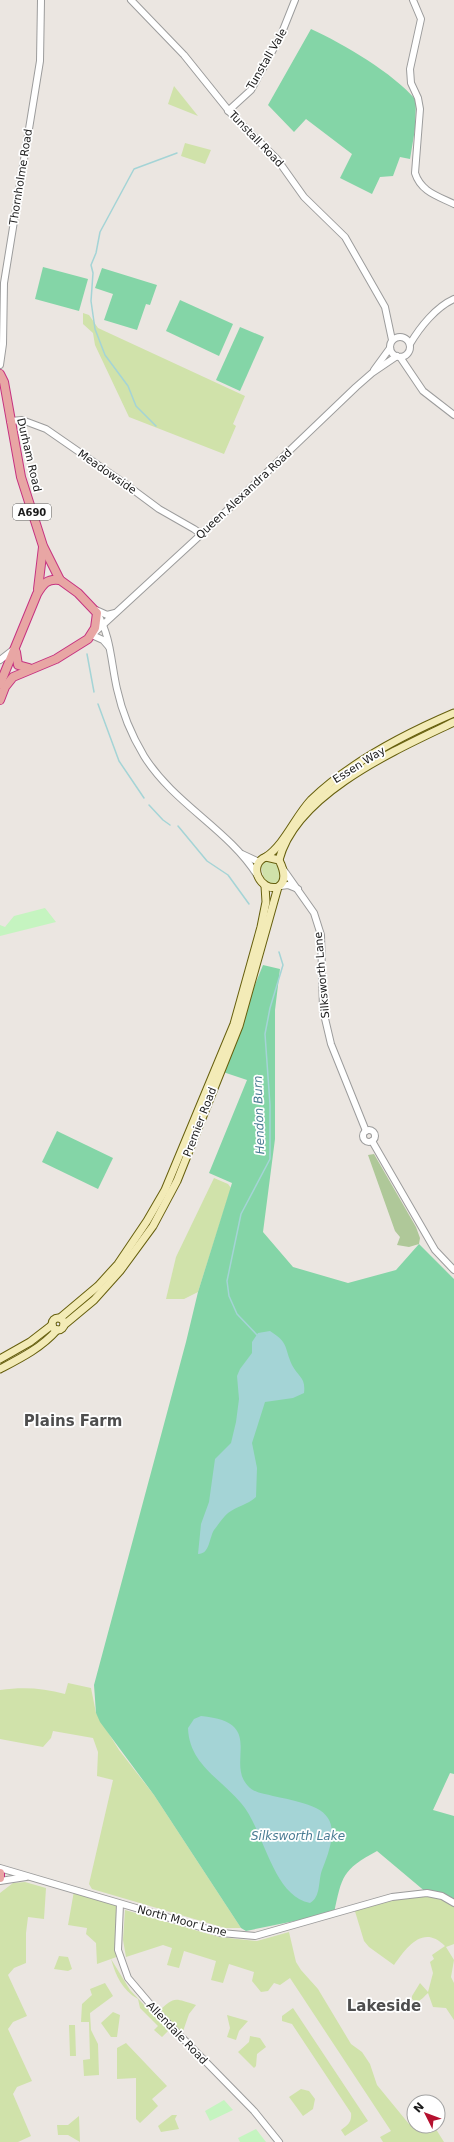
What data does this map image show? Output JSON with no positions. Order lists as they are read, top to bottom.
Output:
{
  "streets": {
    "highway": ["Durham Road", "A690"],
    "main road": ["Essen Way", "Premier Road"],
    "street": [
      "Tunstall Vale",
      "Tunstall Road",
      "Thornholme Road",
      "Meadowside",
      "Queen Alexandra Road",
      "Silksworth Lane",
      "North Moor Lane",
      "Allendale Road"
    ]
  },
  "crossings": [
    ["Tunstall Vale", "Tunstall Road"],
    ["Tunstall Road", "Queen Alexandra Road"],
    ["Durham Road", "Meadowside"],
    ["Meadowside", "Queen Alexandra Road"],
    ["Essen Way", "Silksworth Lane"],
    ["Essen Way", "Premier Road"],
    ["Silksworth Lane", "Premier Road"],
    ["North Moor Lane", "Allendale Road"]
  ],
  "districts": ["Plains Farm", "Lakeside"],
  "water": ["Hendon Burn", "Silksworth Lake"],
  "north": "top left"
}
